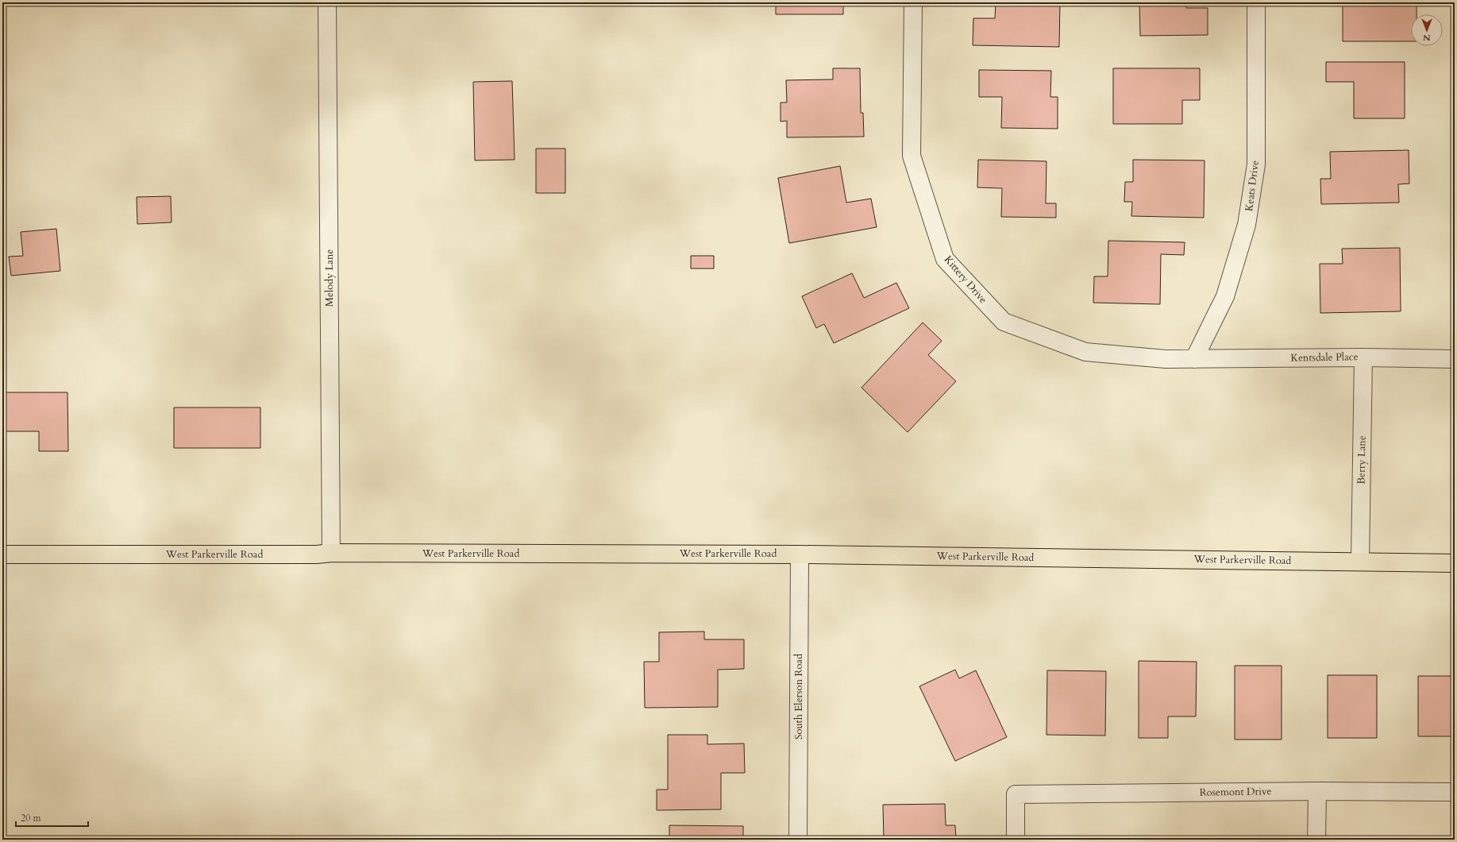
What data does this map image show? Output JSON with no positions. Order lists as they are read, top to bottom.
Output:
{
  "streets": {
    "main road": ["West Parkerville Road"],
    "street": [
      "Keats Drive",
      "Melody Lane",
      "Kittery Drive",
      "Kentsdale Place",
      "Berry Lane",
      "South Elerson Road",
      "Rosemont Drive"
    ]
  },
  "crossings": [
    ["Keats Drive", "Kittery Drive"],
    ["Keats Drive", "Kentsdale Place"],
    ["Melody Lane", "West Parkerville Road"],
    ["Kittery Drive", "Kentsdale Place"],
    ["Kentsdale Place", "Berry Lane"],
    ["Berry Lane", "West Parkerville Road"],
    ["West Parkerville Road", "South Elerson Road"]
  ],
  "scale_bar": "20 m",
  "north": "bottom"
}
